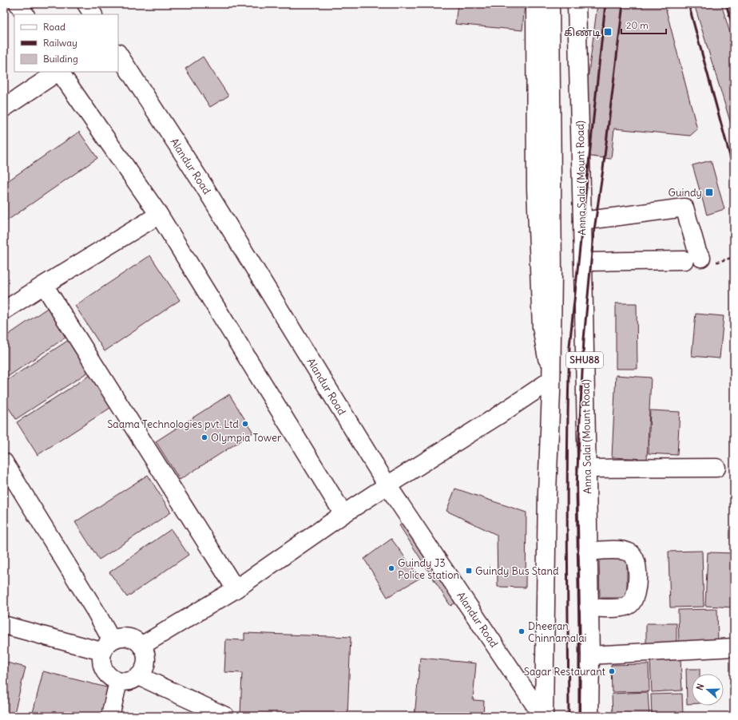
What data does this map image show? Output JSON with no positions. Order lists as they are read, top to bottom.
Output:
{
  "streets": {
    "street": ["Alandur Road", "Anna Salai (Mount Road)", "SHU88"]
  },
  "crossings": [
    ["Alandur Road", "SHU88"]
  ],
  "places": {
    "transit": ["கிண்டி", "Guindy", "Guindy Bus Stand"],
    "other": [
      "Saama Technologies pvt. Ltd",
      "Olympia Tower",
      "Guindy J3 Police station",
      "Dheeran Chinnamalai",
      "Sagar Restaurant"
    ]
  },
  "legend": ["Road", "Railway", "Building"],
  "scale_bar": "20 m",
  "north": "left"
}
